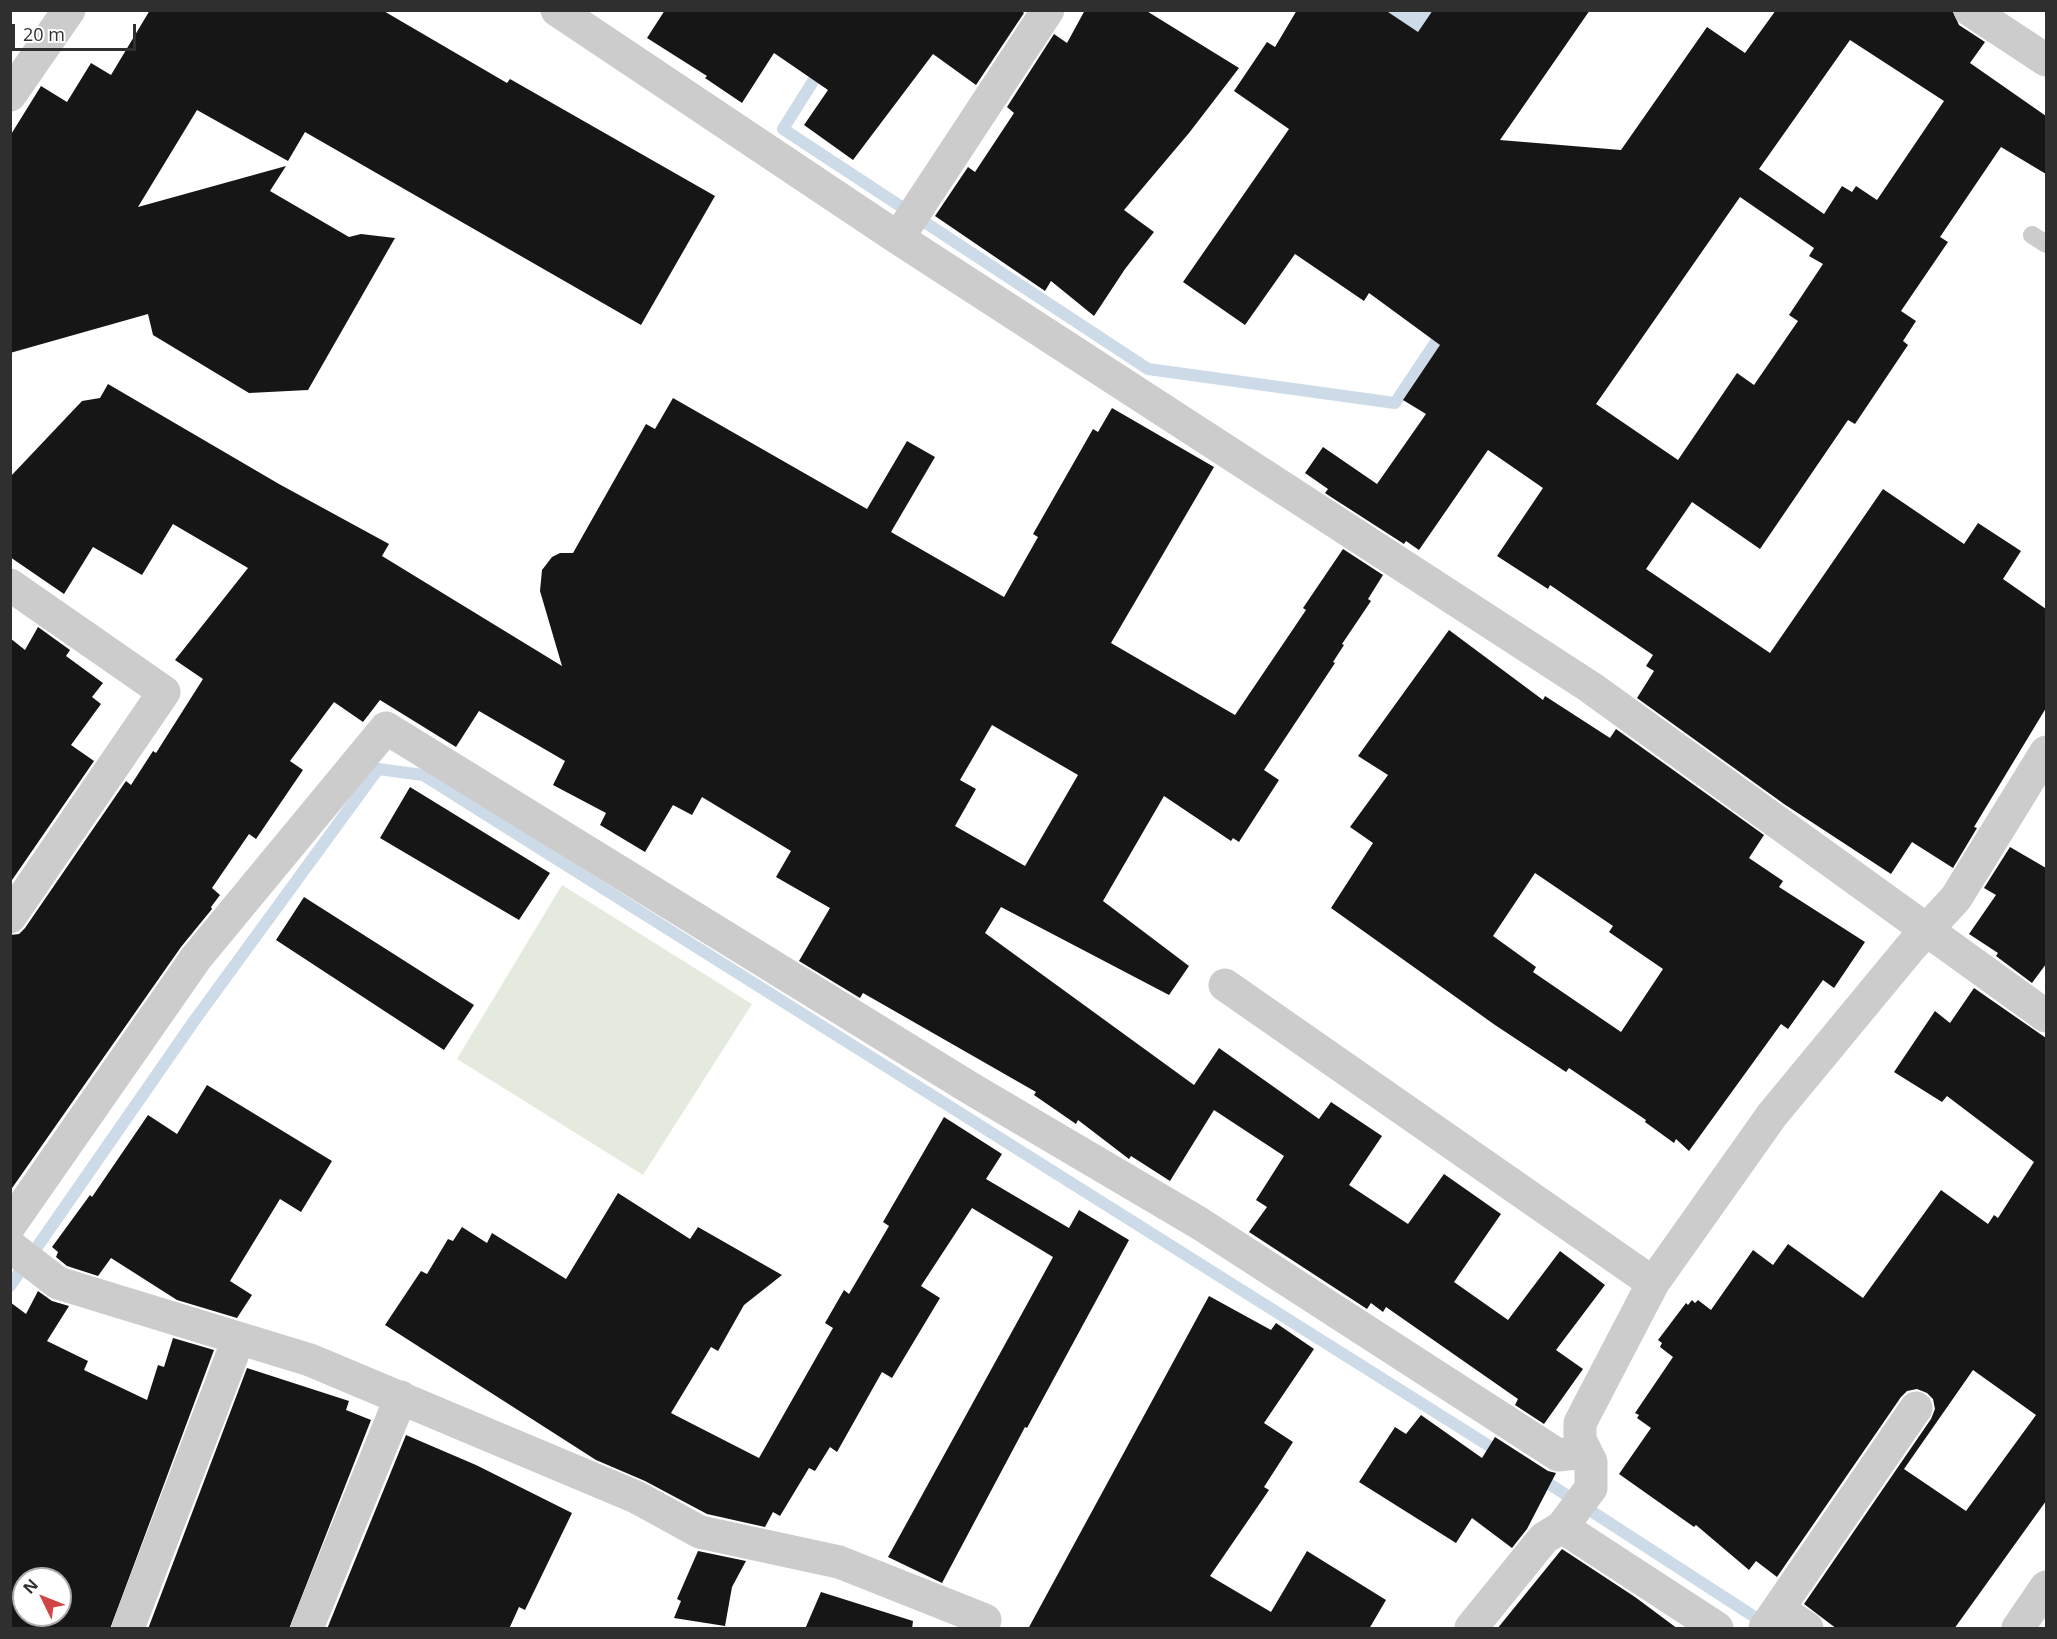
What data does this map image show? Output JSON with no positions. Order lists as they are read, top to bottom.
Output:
{
  "scale_bar": "20 m",
  "north": "top left"
}
